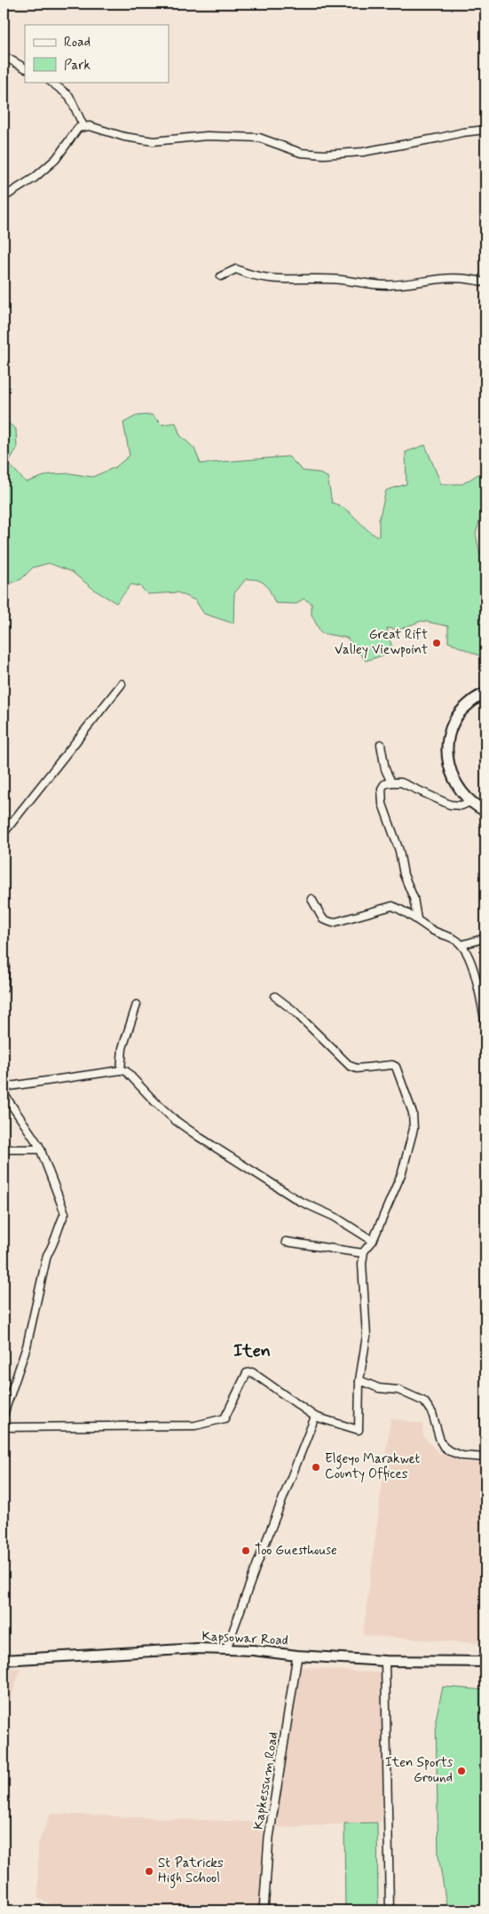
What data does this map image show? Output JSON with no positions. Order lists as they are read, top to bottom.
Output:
{
  "streets": {
    "main road": ["Kapsowar Road"],
    "street": ["Kapkessum Road"]
  },
  "crossings": [
    ["Kapsowar Road", "Kapkessum Road"]
  ],
  "districts": ["Iten"],
  "places": [
    "Great Rift Valley Viewpoint",
    "Elgeyo Marakwet County Offices",
    "Too Guesthouse",
    "Iten Sports Ground",
    "St Patricks High School"
  ],
  "legend": ["Road", "Park"]
}
